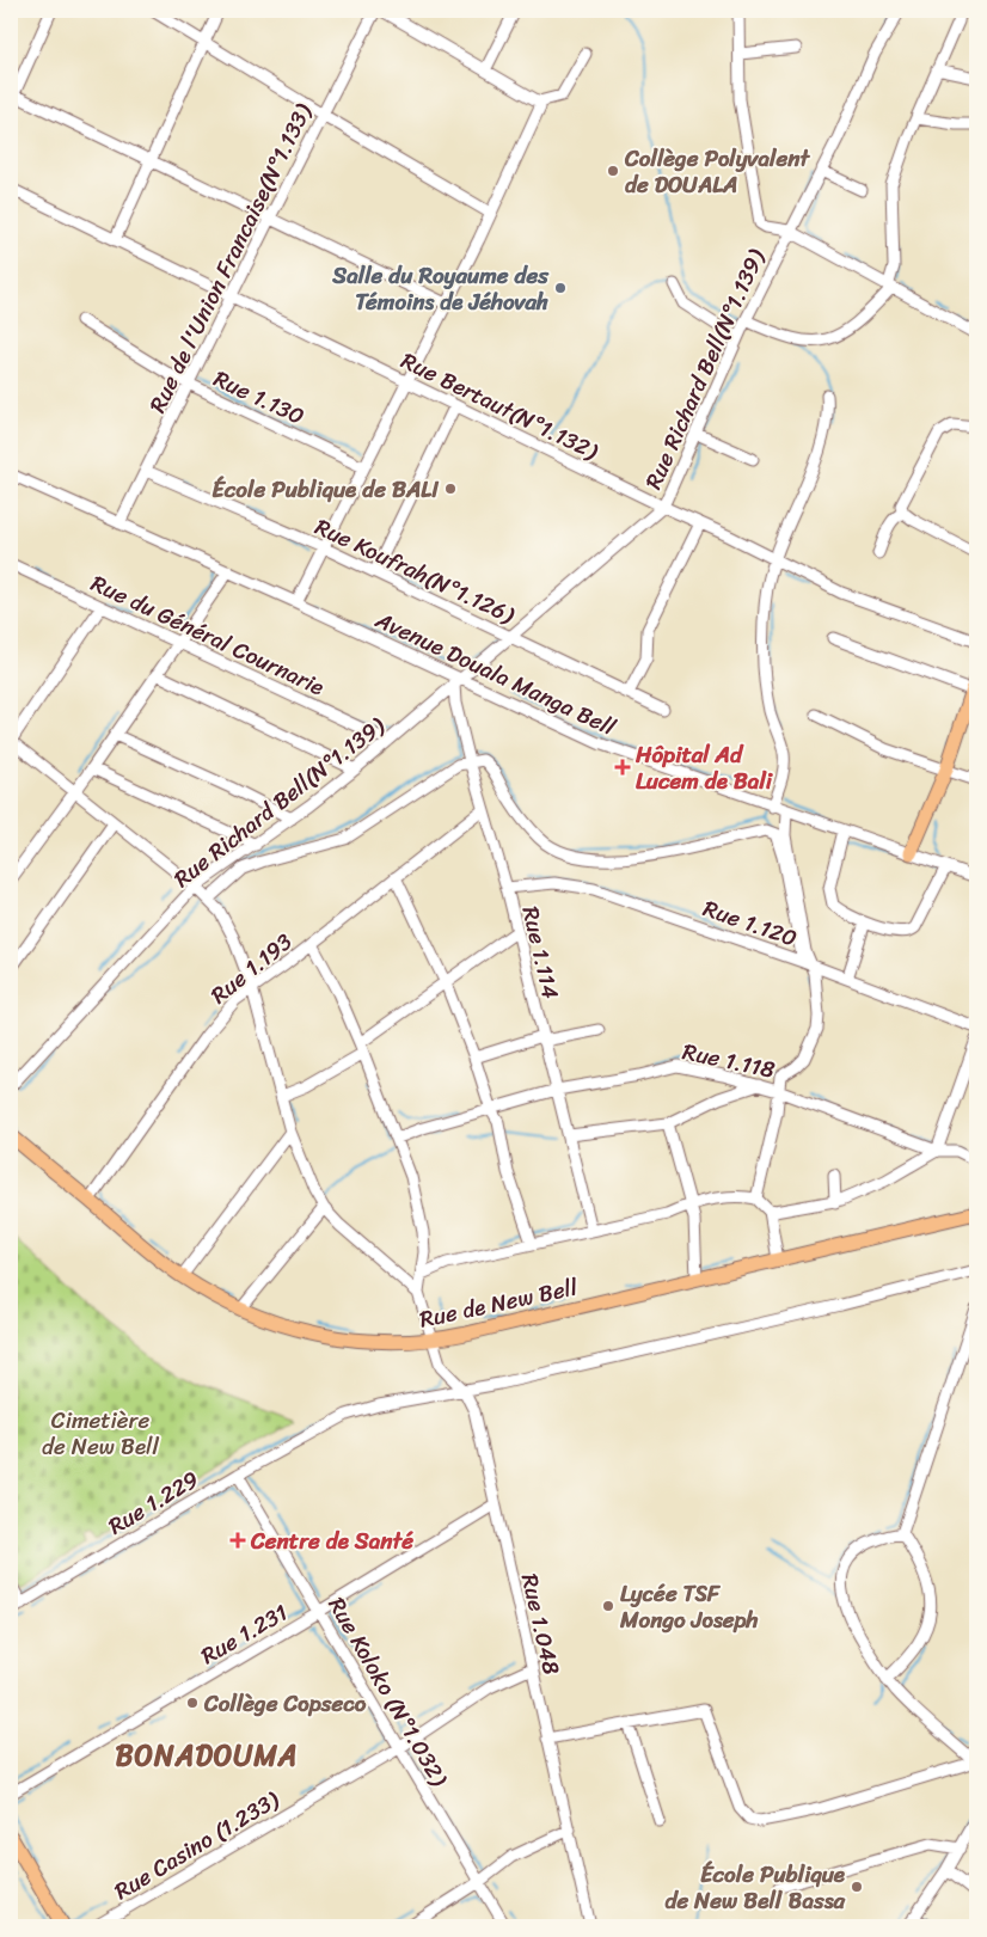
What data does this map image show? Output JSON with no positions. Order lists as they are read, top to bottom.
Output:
{
  "streets": {
    "main road": ["Rue de New Bell"],
    "street": [
      "Rue de l'Union Francaise(N°1.133)",
      "Rue Richard Bell(N°1.139)",
      "Rue 1.130",
      "Rue Bertaut(N°1.132)",
      "Rue Koufrah(N°1.126)",
      "Rue du Général Cournarie",
      "Avenue Douala Manga Bell",
      "Rue 1.120",
      "Rue 1.114",
      "Rue 1.193",
      "Rue 1.118",
      "Rue 1.229",
      "Rue 1.048",
      "Rue 1.231",
      "Rue Koloko (N°1.032)",
      "Rue Casino (1.233)"
    ]
  },
  "crossings": [
    ["Rue de l'Union Francaise(N°1.133)", "Rue 1.130"],
    ["Rue de l'Union Francaise(N°1.133)", "Rue Bertaut(N°1.132)"],
    ["Rue de l'Union Francaise(N°1.133)", "Rue Koufrah(N°1.126)"],
    ["Rue de l'Union Francaise(N°1.133)", "Avenue Douala Manga Bell"],
    ["Rue Richard Bell(N°1.139)", "Rue Bertaut(N°1.132)"],
    ["Rue Richard Bell(N°1.139)", "Rue Koufrah(N°1.126)"],
    ["Rue Richard Bell(N°1.139)", "Rue du Général Cournarie"],
    ["Rue Richard Bell(N°1.139)", "Avenue Douala Manga Bell"],
    ["Rue Richard Bell(N°1.139)", "Rue 1.114"],
    ["Avenue Douala Manga Bell", "Rue 1.114"],
    ["Rue 1.120", "Rue 1.114"],
    ["Rue 1.114", "Rue 1.193"],
    ["Rue 1.114", "Rue 1.118"],
    ["Rue 1.193", "Rue de New Bell"],
    ["Rue de New Bell", "Rue 1.048"],
    ["Rue 1.229", "Rue 1.048"],
    ["Rue 1.229", "Rue Koloko (N°1.032)"],
    ["Rue 1.048", "Rue 1.231"],
    ["Rue 1.048", "Rue Casino (1.233)"],
    ["Rue 1.231", "Rue Koloko (N°1.032)"],
    ["Rue Koloko (N°1.032)", "Rue Casino (1.233)"]
  ],
  "districts": ["BONADOUMA"],
  "parks": ["Cimetière de New Bell"],
  "places": {
    "other": [
      "Collège Polyvalent de DOUALA",
      "Salle du Royaume des Témoins de Jéhovah",
      "École Publique de BALI",
      "Lycée TSF Mongo Joseph",
      "Collège Copseco",
      "École Publique de New Bell Bassa"
    ],
    "health": ["Hôpital Ad Lucem de Bali", "Centre de Santé"]
  }
}
